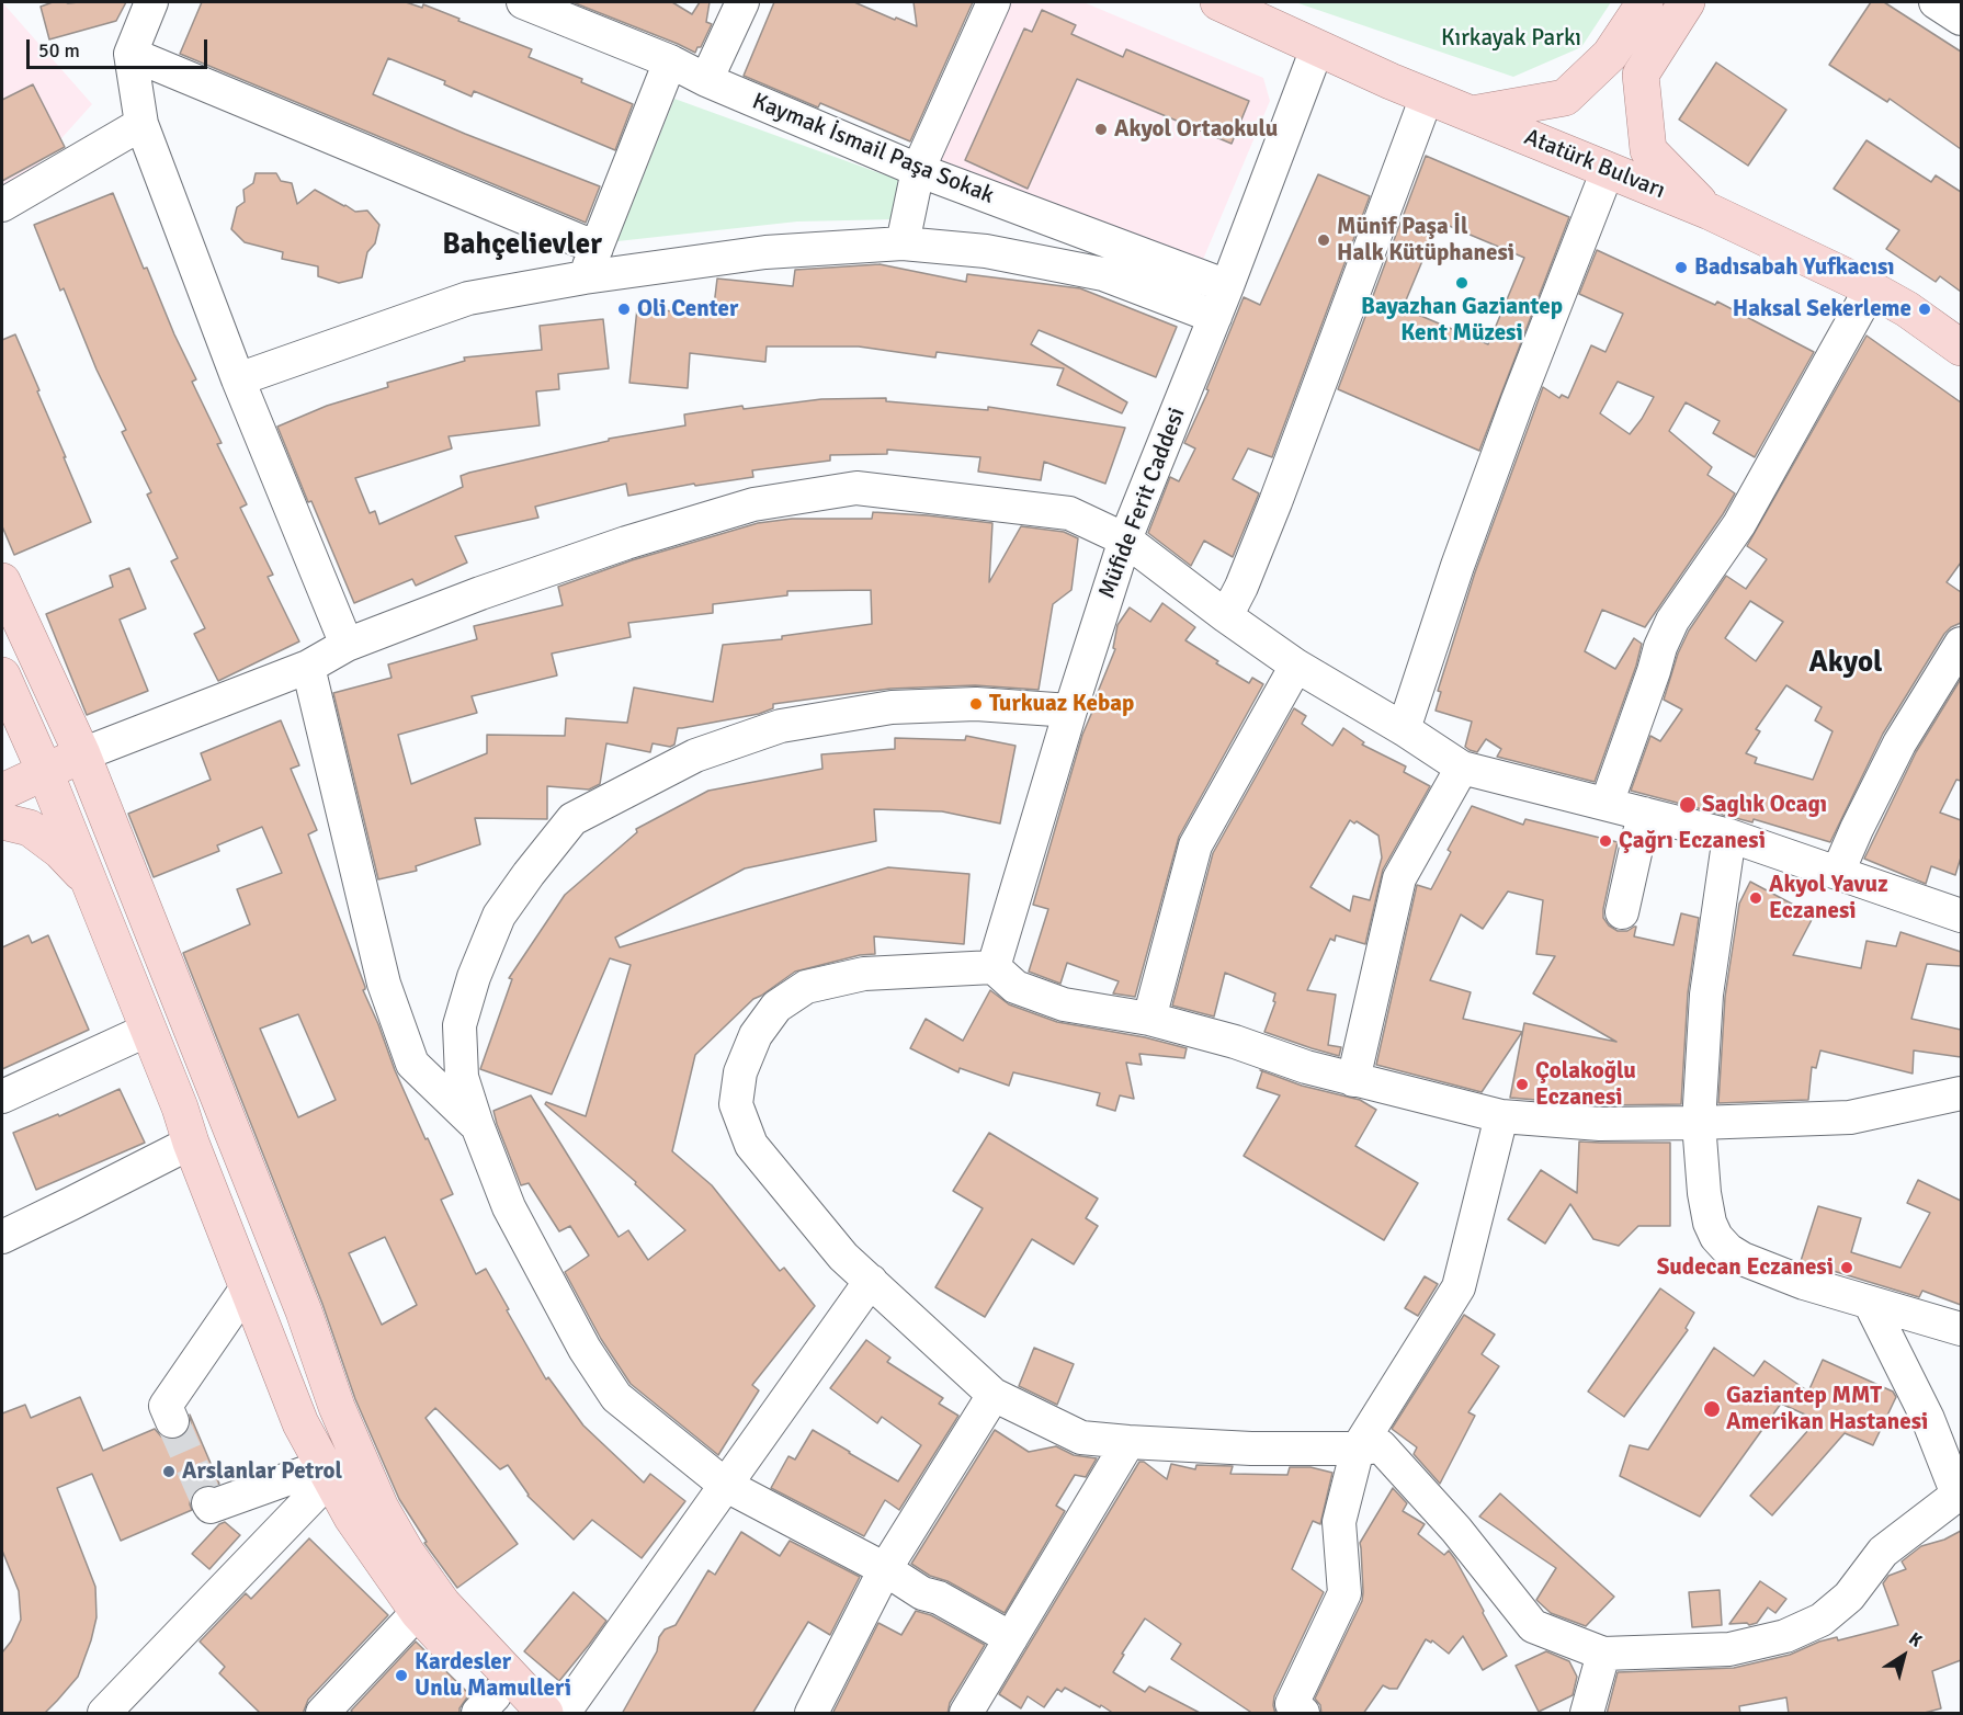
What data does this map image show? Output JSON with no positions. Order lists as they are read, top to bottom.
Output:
{
  "streets": {
    "main road": ["Atatürk Bulvarı"],
    "street": ["Kaymak İsmail Paşa Sokak", "Müfide Ferit Caddesi"]
  },
  "crossings": [
    ["Kaymak İsmail Paşa Sokak", "Müfide Ferit Caddesi"],
    ["Atatürk Bulvarı", "Müfide Ferit Caddesi"]
  ],
  "districts": ["Bahçelievler", "Akyol"],
  "parks": ["Kırkayak Parkı"],
  "places": [
    "Akyol Ortaokulu",
    "Münif Paşa İl Halk Kütüphanesi",
    "Badısabah Yufkacısı",
    "Bayazhan Gaziantep Kent Müzesi",
    "Oli Center",
    "Haksal Sekerleme",
    "Turkuaz Kebap",
    "Saglık Ocagı",
    "Çağrı Eczanesi",
    "Akyol Yavuz Eczanesi",
    "Çolakoğlu Eczanesi",
    "Sudecan Eczanesi",
    "Gaziantep MMT Amerikan Hastanesi",
    "Arslanlar Petrol",
    "Kardesler Unlu Mamulleri"
  ],
  "scale_bar": "50 m",
  "north": "top right"
}
